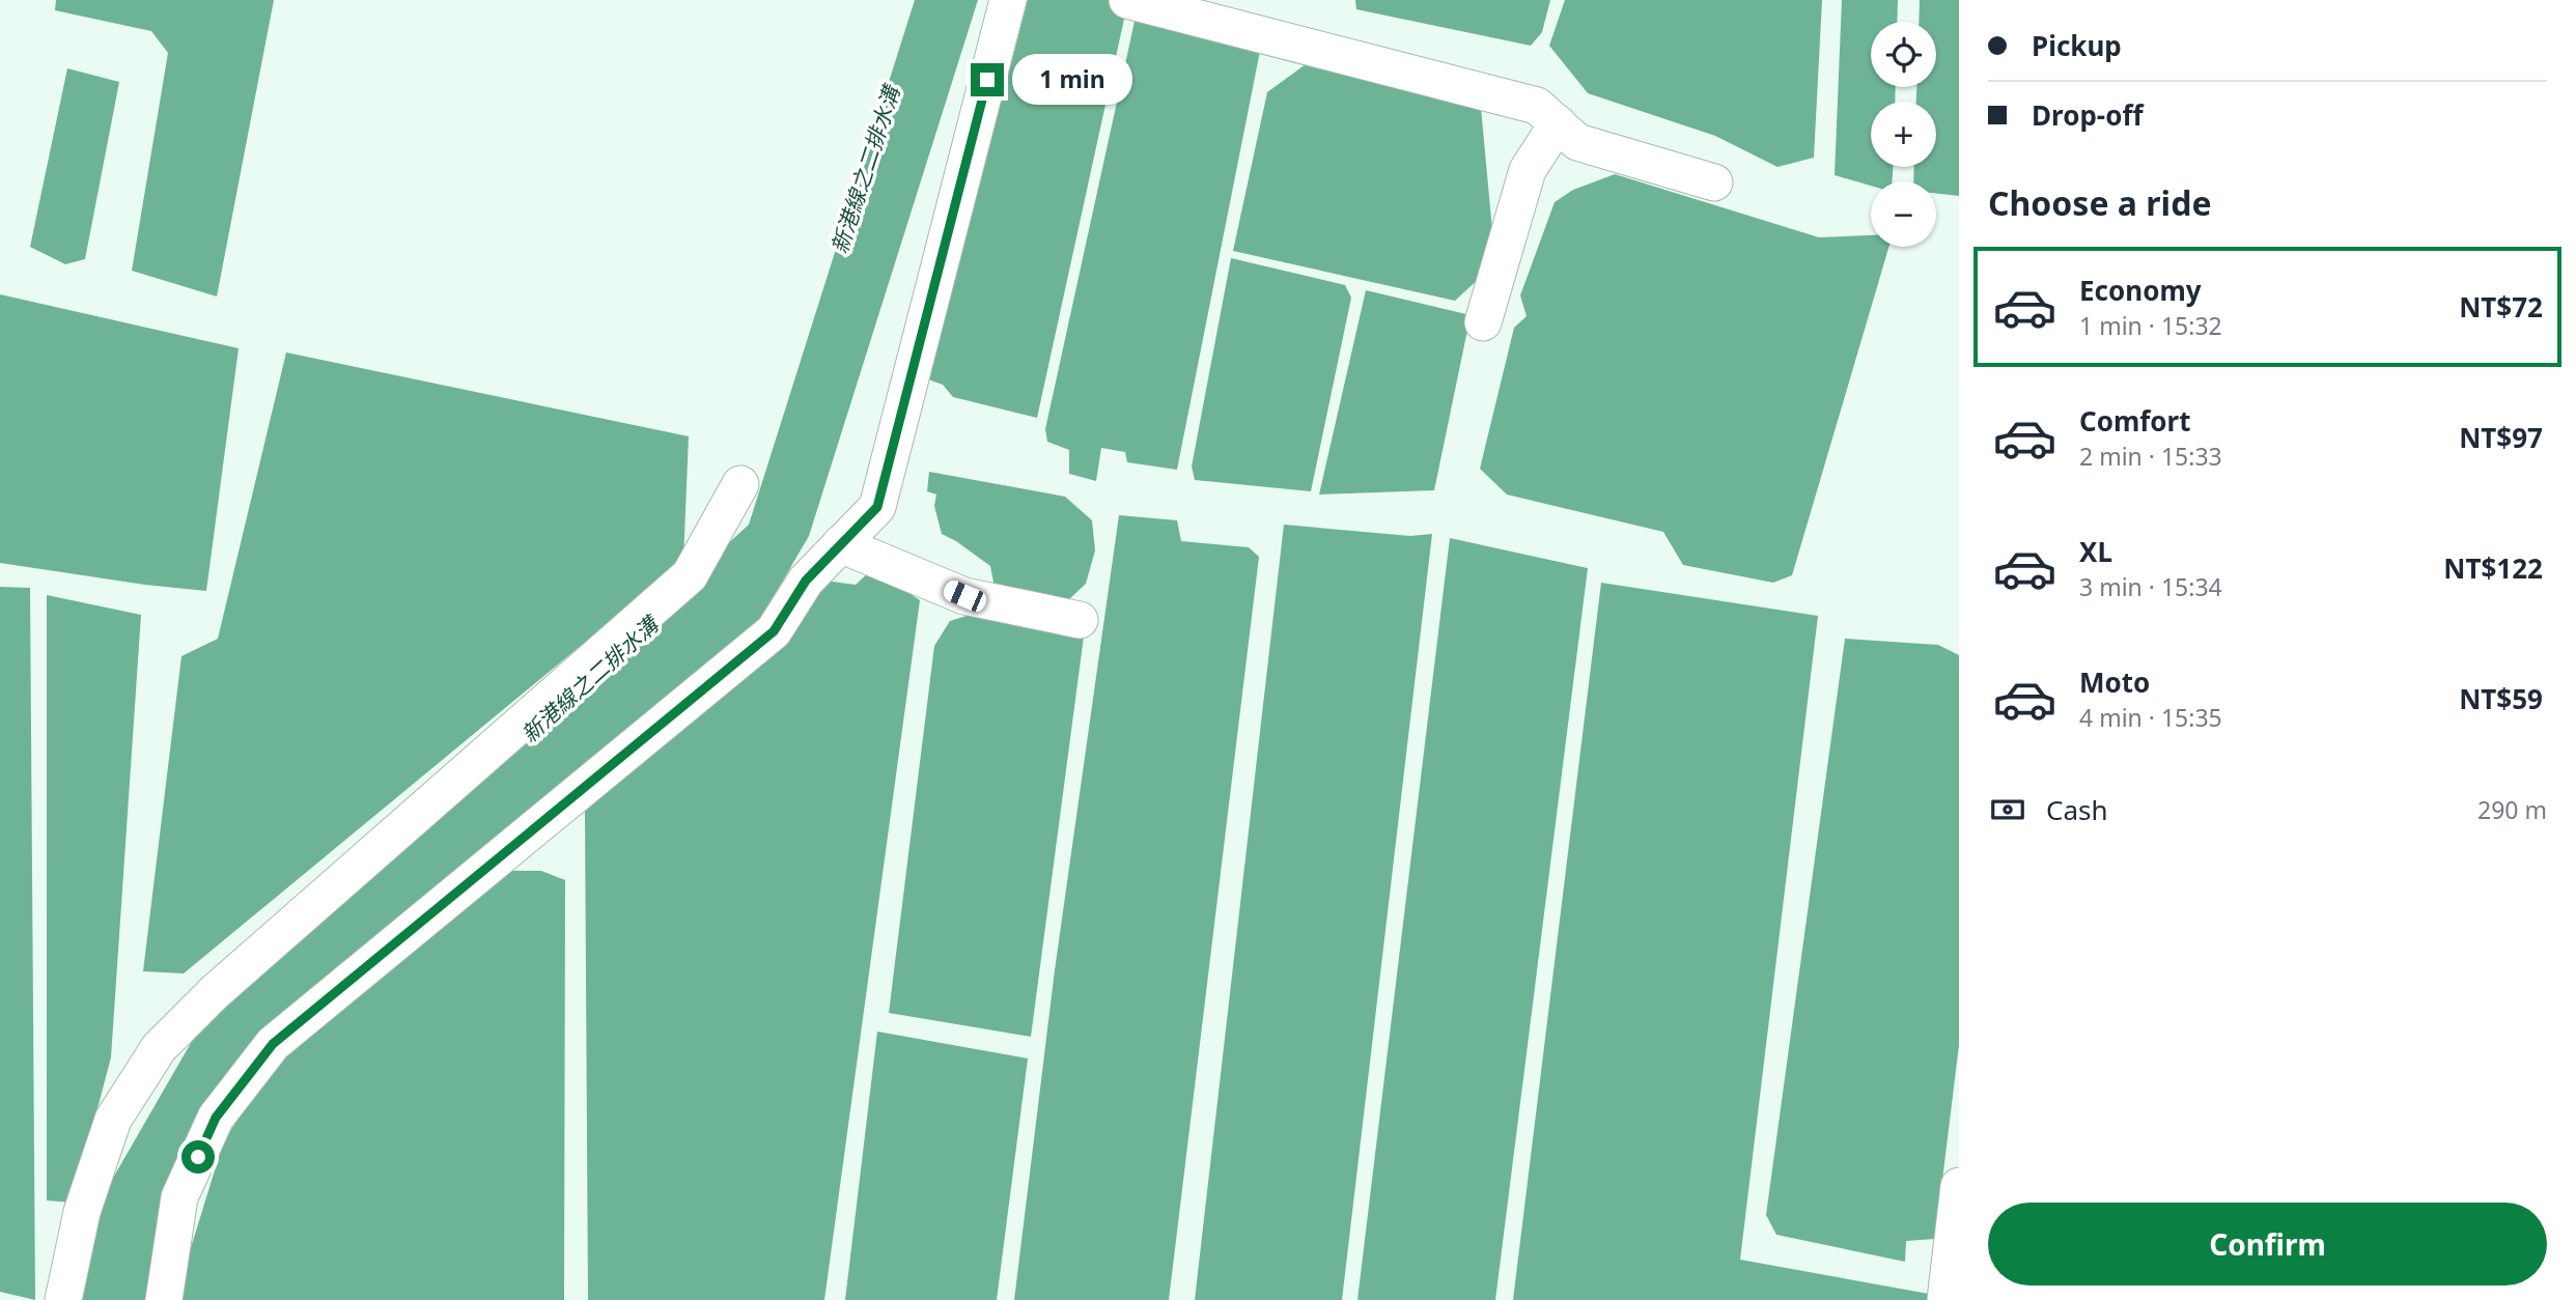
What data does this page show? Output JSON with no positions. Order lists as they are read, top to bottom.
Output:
{
  "water": ["新港線之二排水溝"],
  "page": {
    "banner": ["Pickup", "Drop-off"],
    "map_buttons": ["+", "−"],
    "bubble": "1 min",
    "heading": "Choose a ride",
    "list": [
      {
        "name": "Economy",
        "note": "1 min · 15:32",
        "value": "NT$72"
      },
      {
        "name": "Comfort",
        "note": "2 min · 15:33",
        "value": "NT$97"
      },
      {
        "name": "XL",
        "note": "3 min · 15:34",
        "value": "NT$122"
      },
      {
        "name": "Moto",
        "note": "4 min · 15:35",
        "value": "NT$59"
      }
    ],
    "pay": ["Cash", "290 m"],
    "buttons": "Confirm"
  }
}
